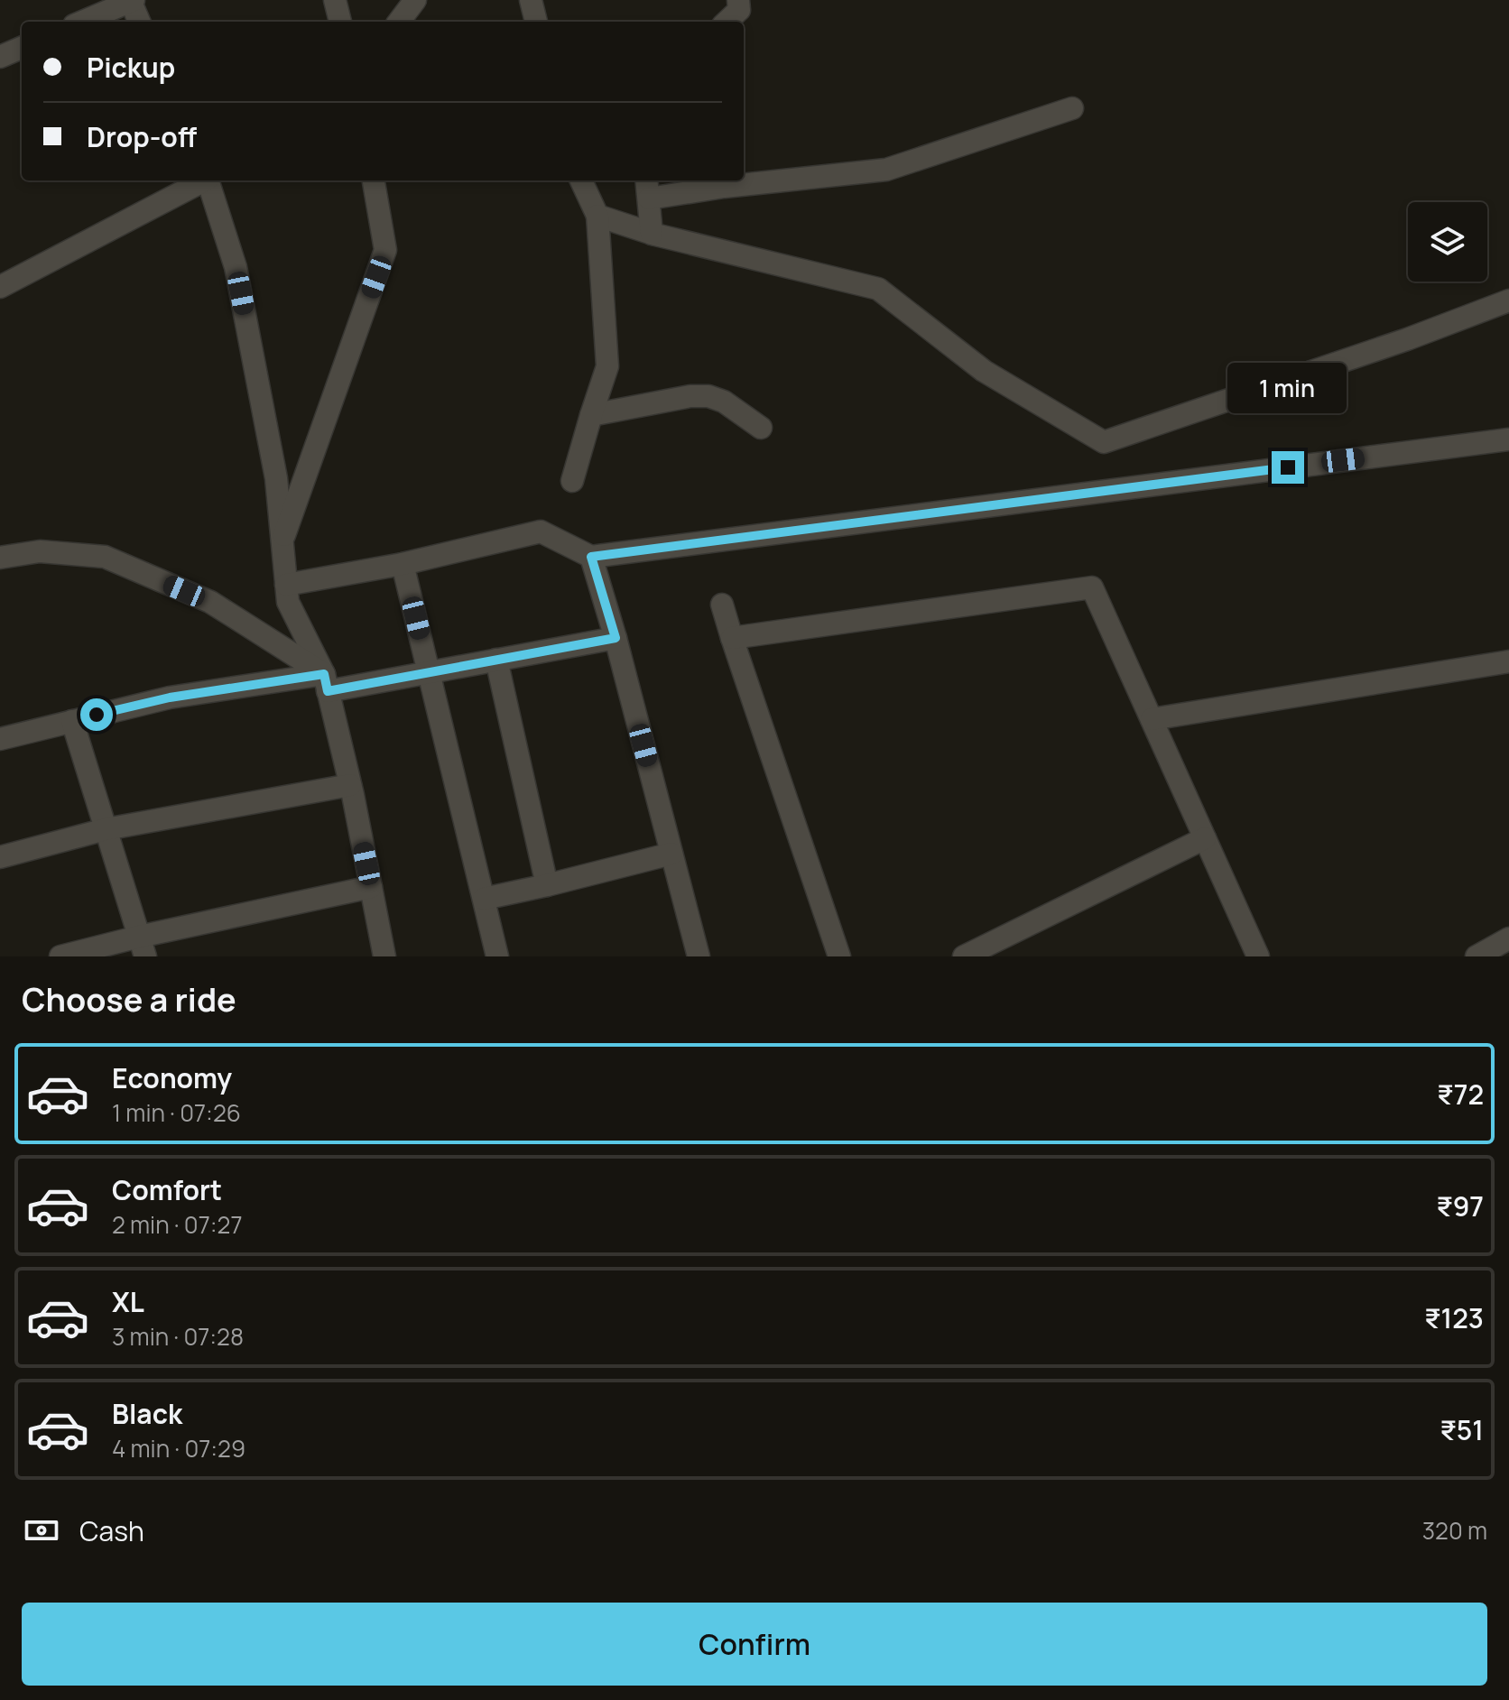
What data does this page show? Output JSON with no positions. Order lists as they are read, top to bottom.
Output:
{
  "page": {
    "banner": ["Pickup", "Drop-off"],
    "bubble": "1 min",
    "heading": "Choose a ride",
    "list": [
      {
        "name": "Economy",
        "note": "1 min · 07:26",
        "value": "₹72"
      },
      {
        "name": "Comfort",
        "note": "2 min · 07:27",
        "value": "₹97"
      },
      {
        "name": "XL",
        "note": "3 min · 07:28",
        "value": "₹123"
      },
      {
        "name": "Black",
        "note": "4 min · 07:29",
        "value": "₹51"
      }
    ],
    "pay": ["Cash", "320 m"],
    "buttons": "Confirm"
  }
}
